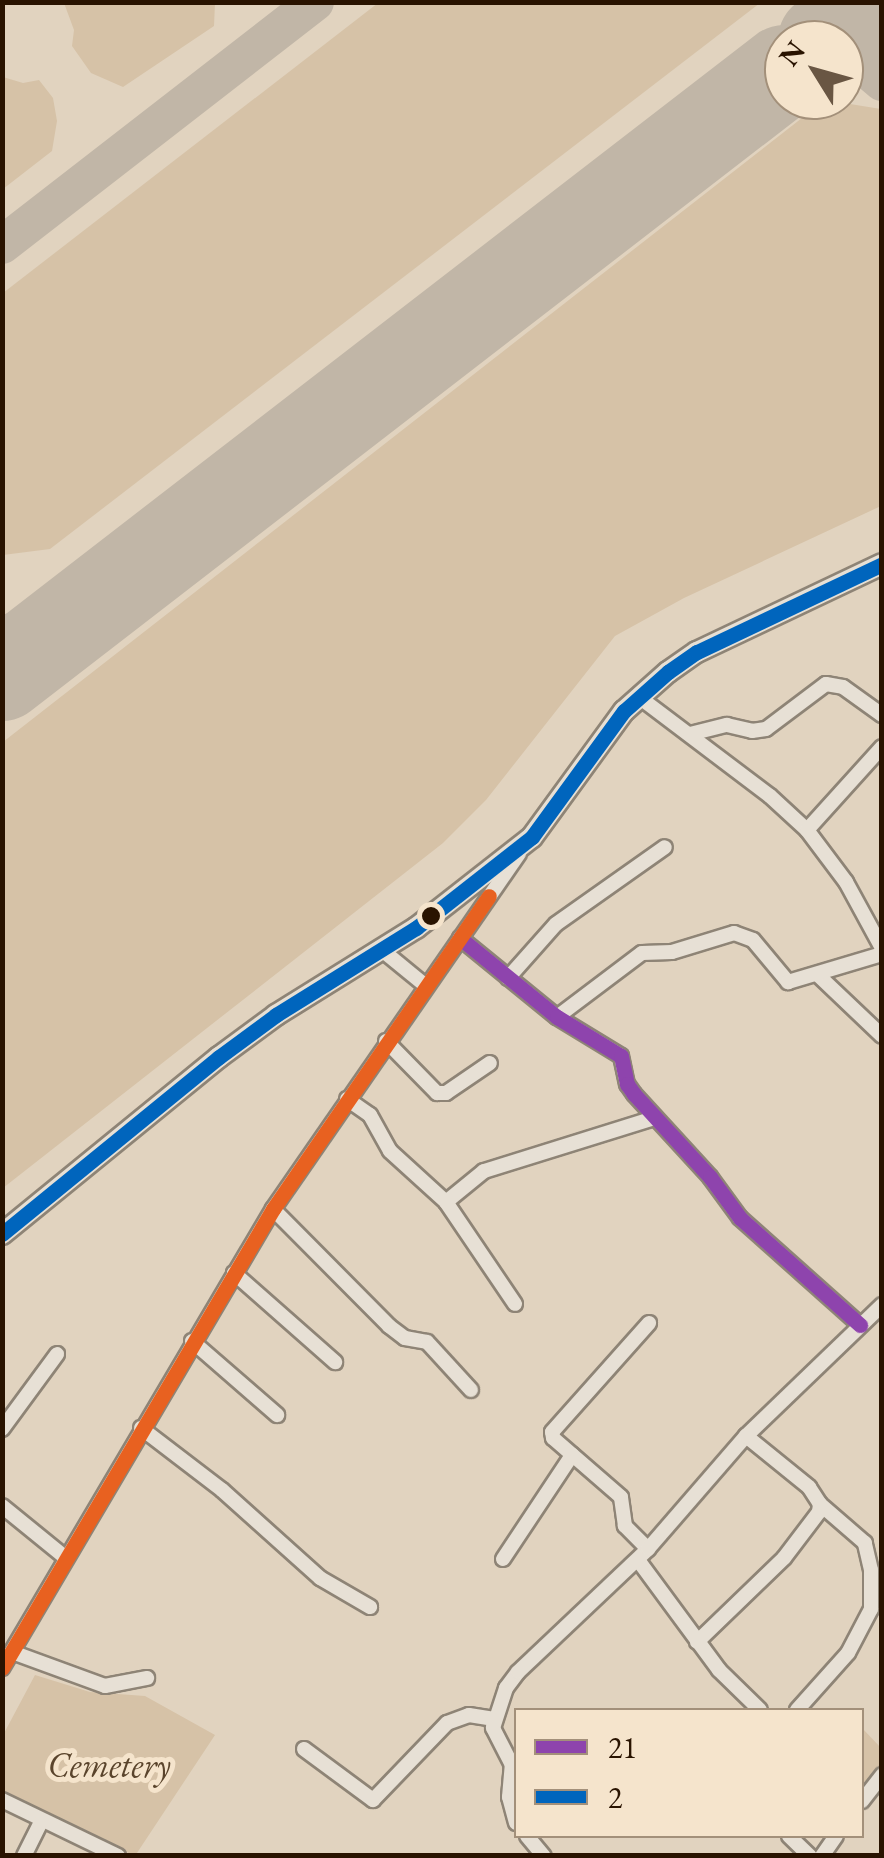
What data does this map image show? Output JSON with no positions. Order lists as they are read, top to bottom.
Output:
{
  "parks": ["Cemetery"],
  "lines": ["transit line 2", "transit line 21"],
  "legend": ["21", "2"],
  "north": "top left"
}
